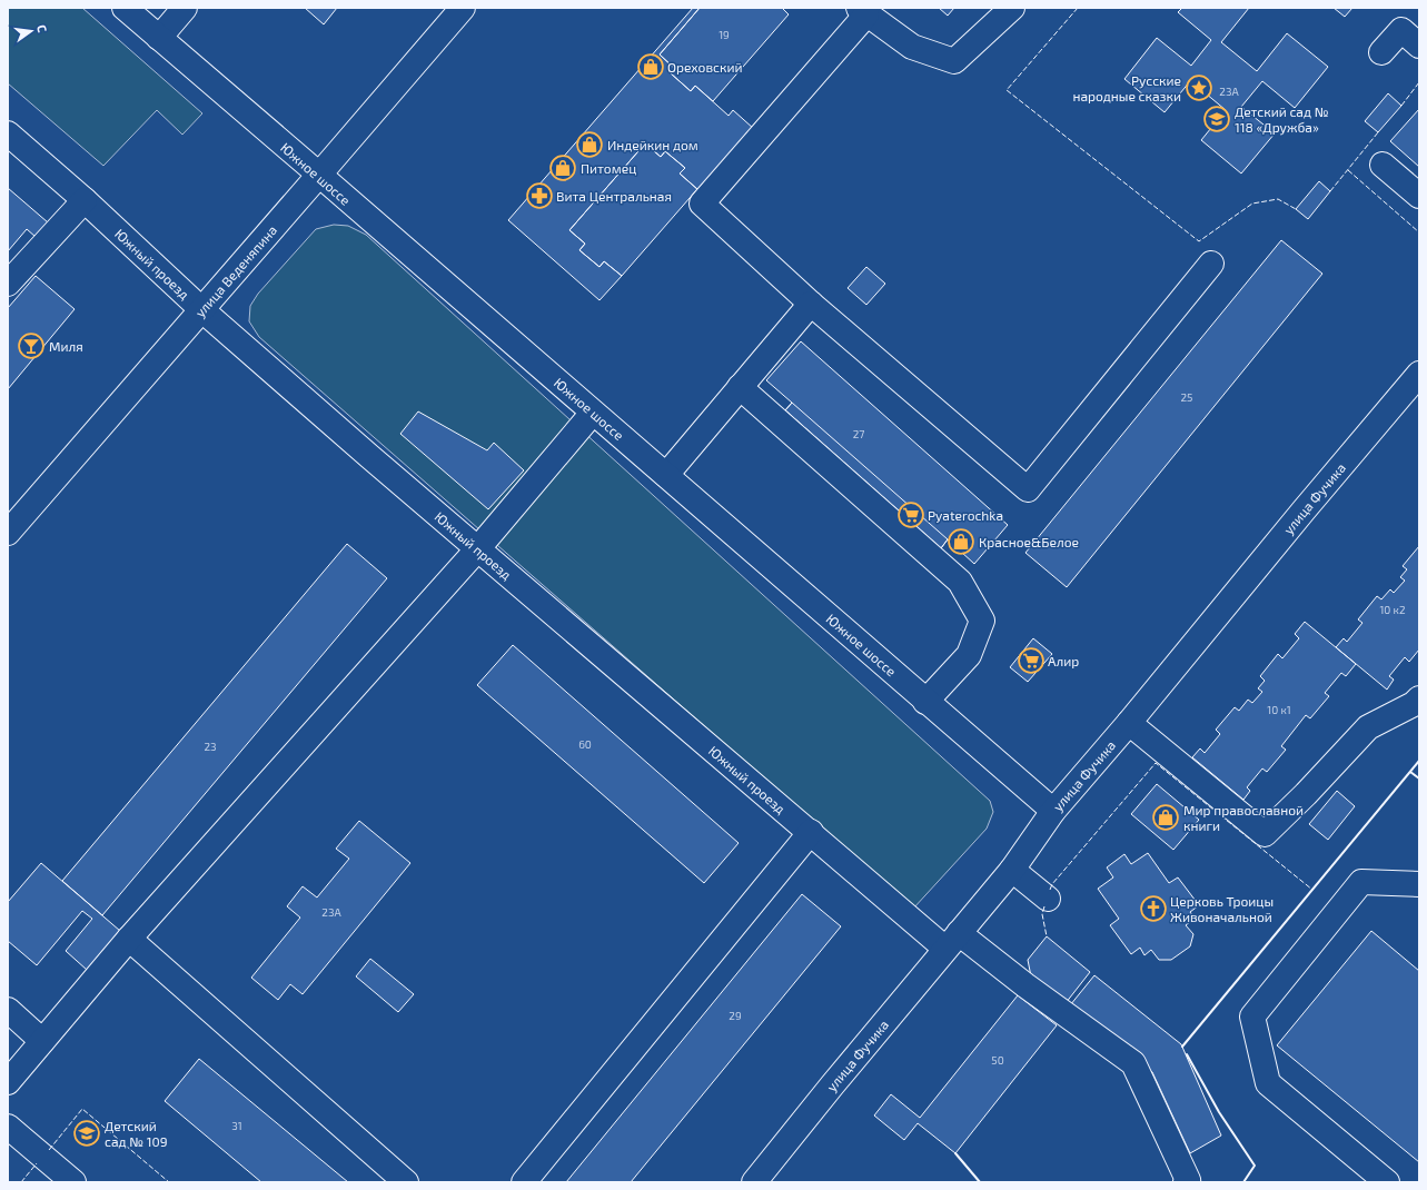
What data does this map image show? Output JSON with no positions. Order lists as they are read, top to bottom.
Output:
{
  "streets": {
    "street": [
      "Южное шоссе",
      "Южный проезд",
      "улица Веденяпина",
      "улица Фучика"
    ]
  },
  "crossings": [
    ["Южное шоссе", "улица Веденяпина"],
    ["Южное шоссе", "улица Фучика"],
    ["Южный проезд", "улица Веденяпина"],
    ["Южный проезд", "улица Фучика"]
  ],
  "places": {
    "shop": [
      "Ореховский",
      "Индейкин дом",
      "Питомец",
      "Красное&Белое",
      "Мир православной книги"
    ],
    "place": ["Русские народные сказки"],
    "school or university": ["Детский сад № 118 «Дружба»", "Детский сад № 109"],
    "pharmacy": ["Вита Центральная"],
    "bar": ["Миля"],
    "supermarket": ["Pyaterochka", "Алир"],
    "church": ["Церковь Троицы Живоначальной"]
  },
  "house_numbers": [
    "19",
    "23А",
    "25",
    "27",
    "10 к2",
    "10 к1",
    "60",
    "23",
    "23А",
    "29",
    "50",
    "31"
  ],
  "north": "right"
}
